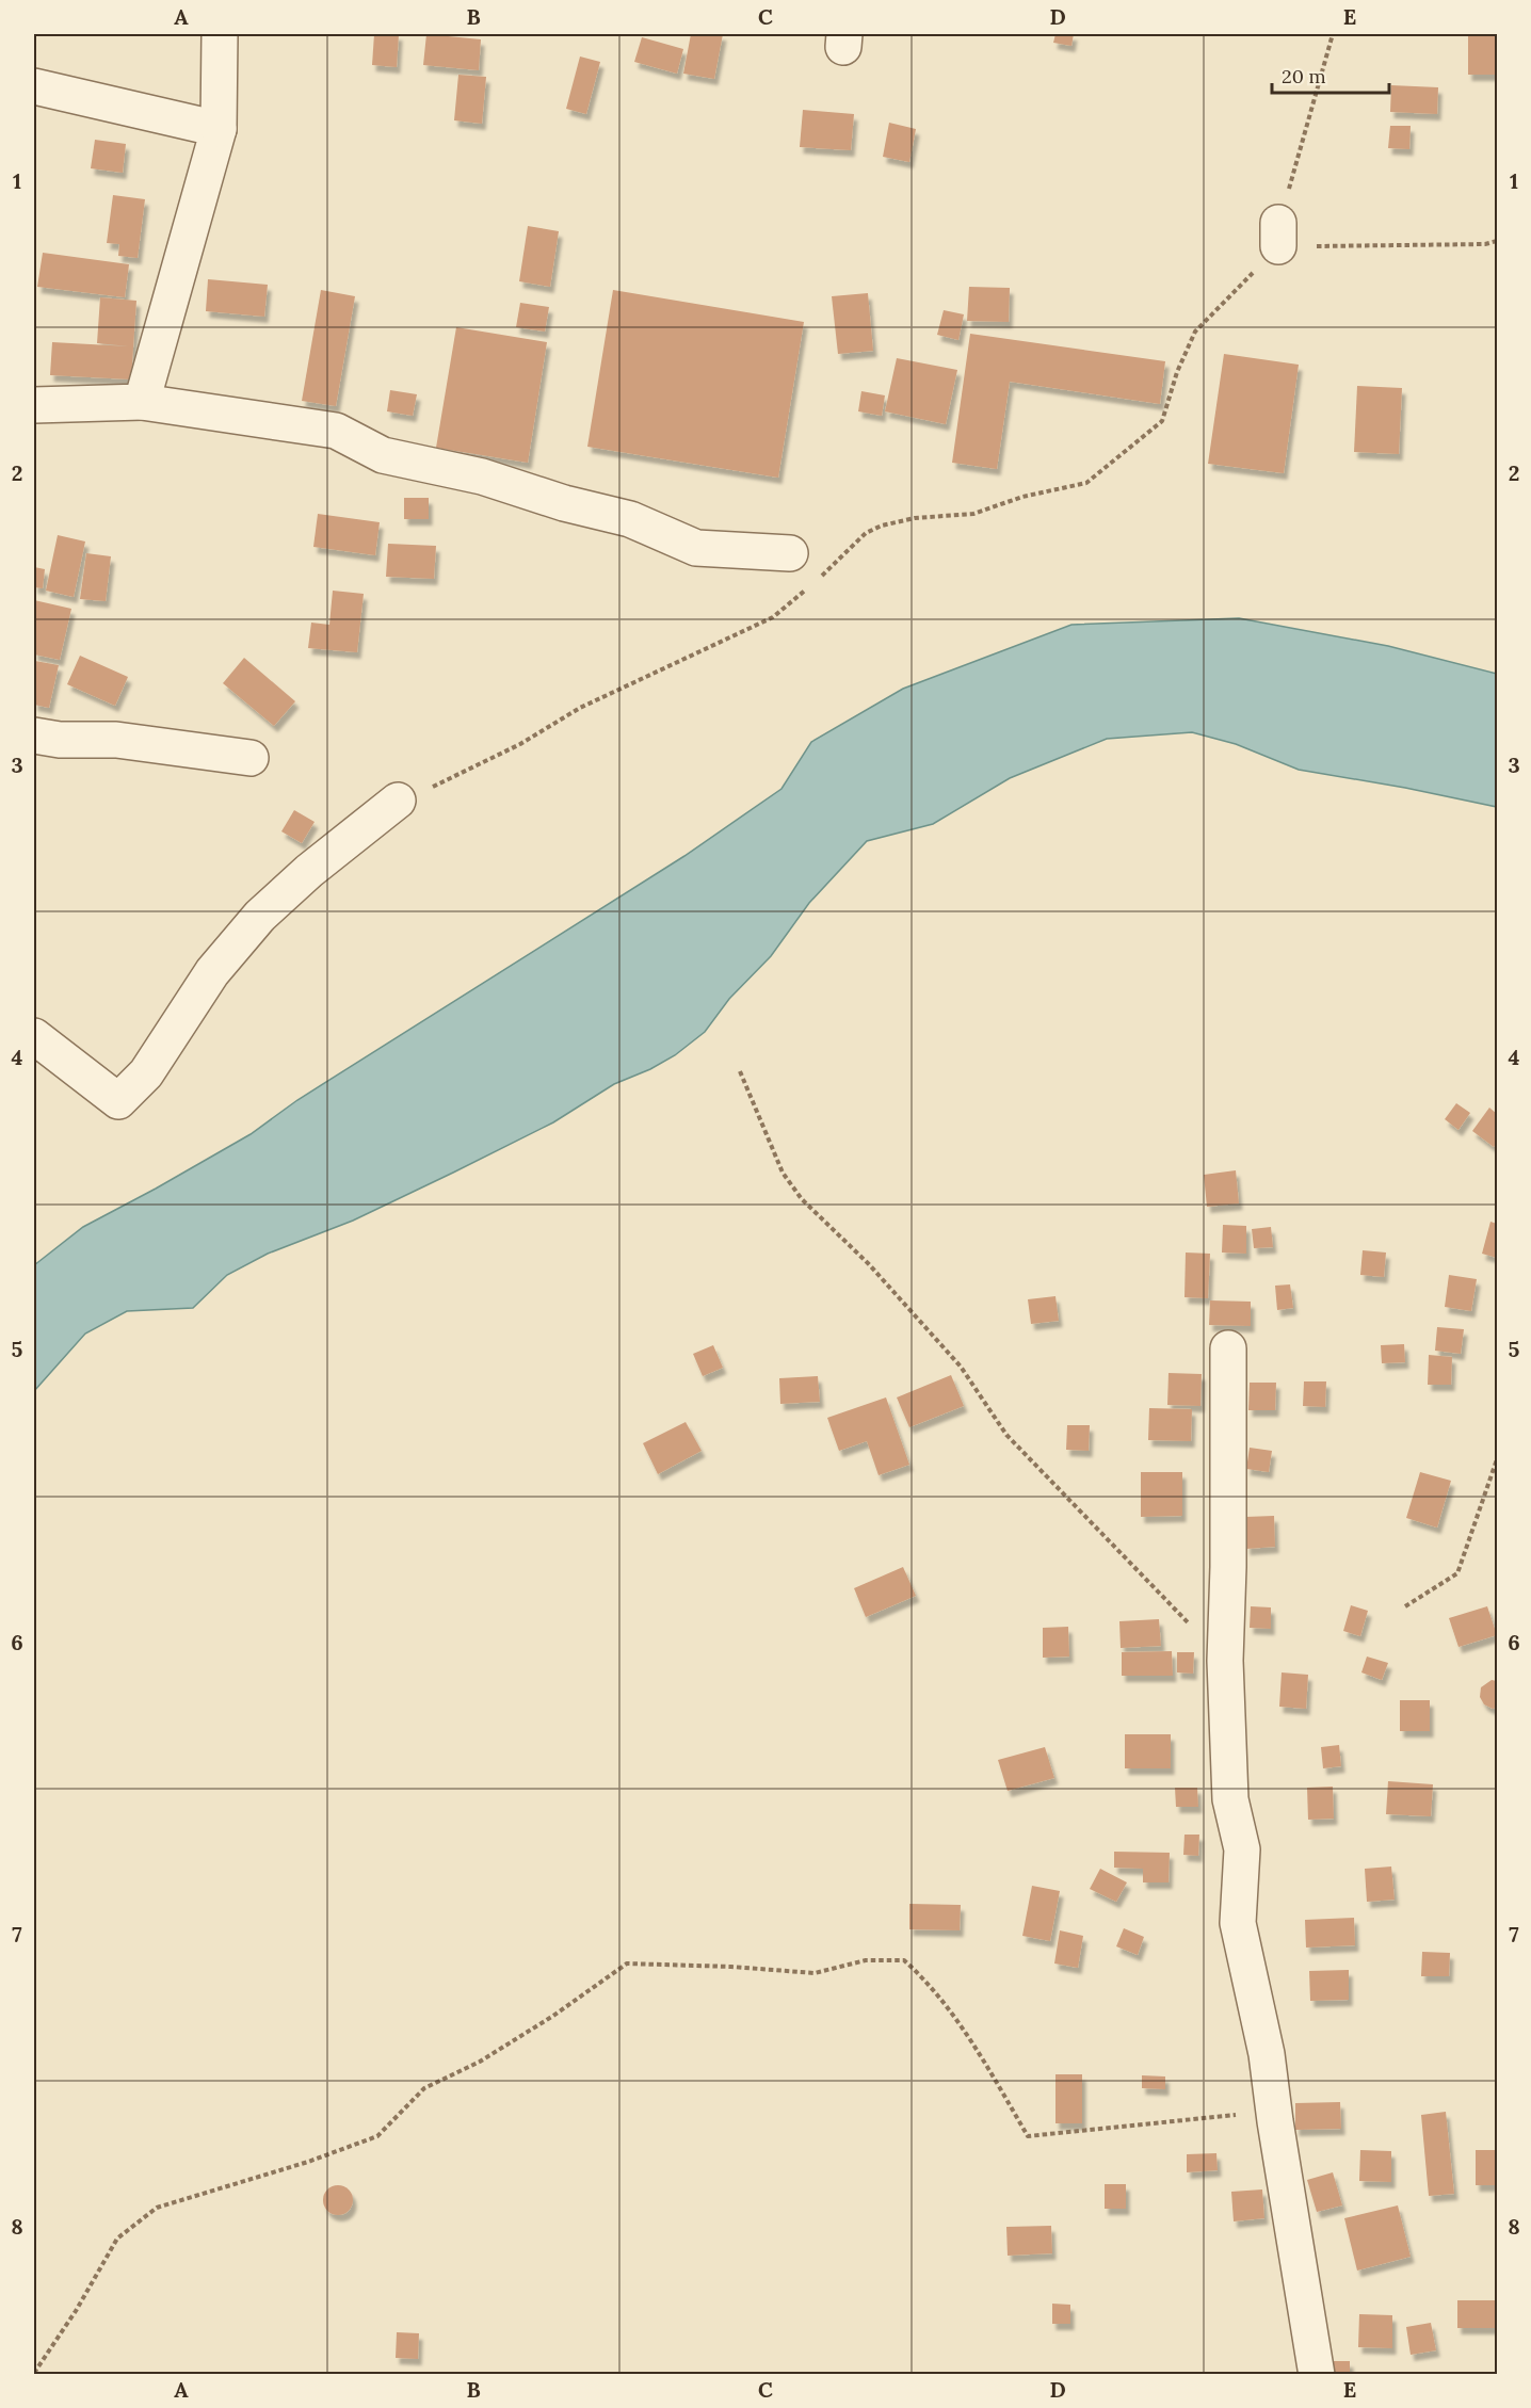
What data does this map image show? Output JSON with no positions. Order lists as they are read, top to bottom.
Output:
{
  "scale_bar": "20 m",
  "grid": {
    "columns": [
      "A",
      "B",
      "C",
      "D",
      "E"
    ],
    "rows": [
      "1",
      "2",
      "3",
      "4",
      "5",
      "6",
      "7",
      "8"
    ]
  }
}
